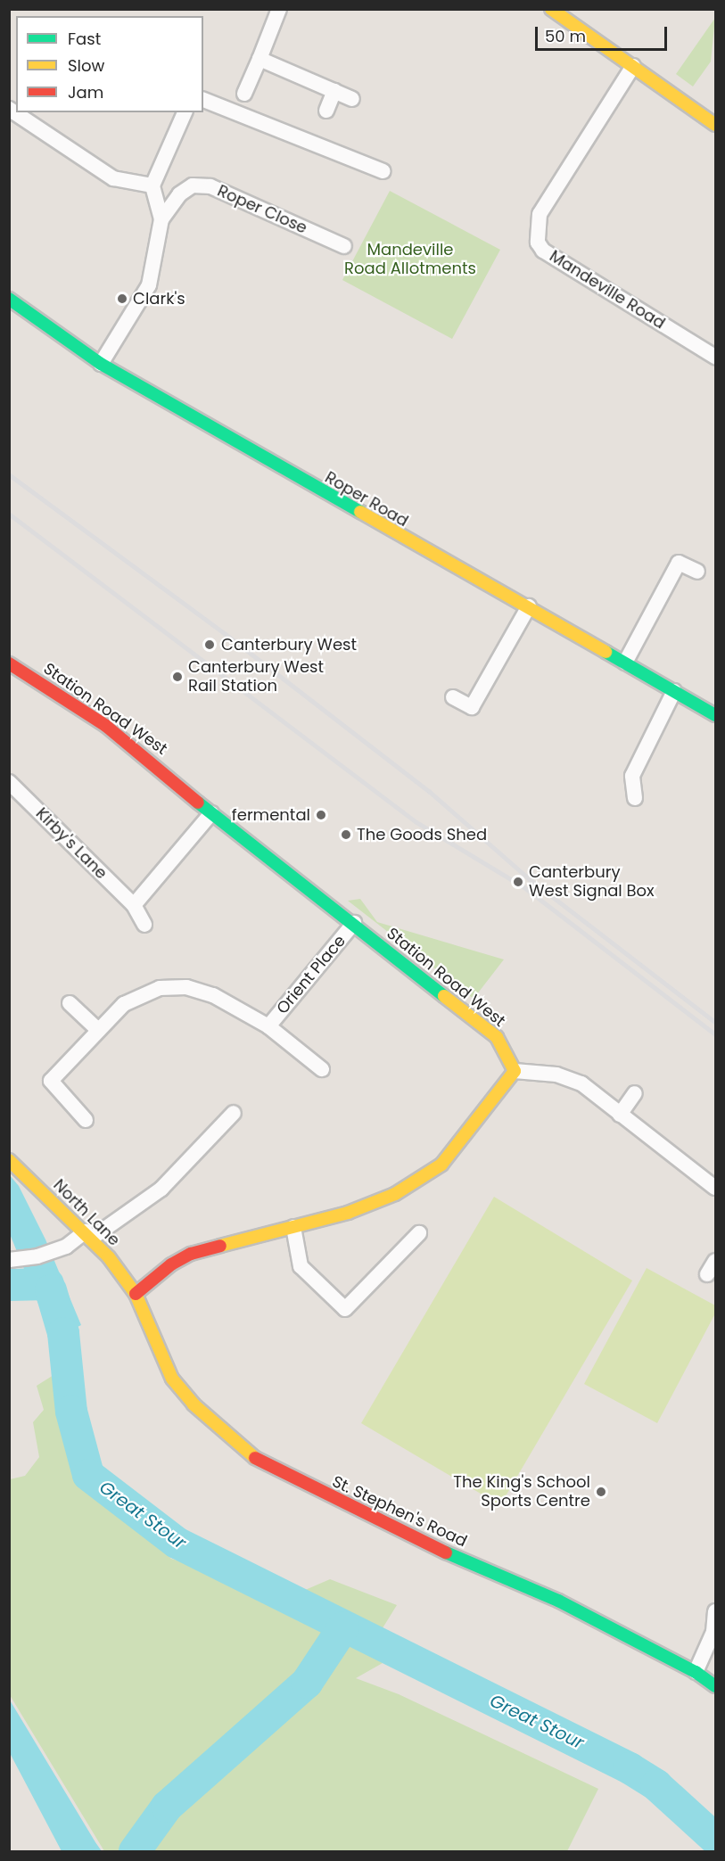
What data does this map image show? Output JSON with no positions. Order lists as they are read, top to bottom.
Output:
{
  "streets": {
    "main road": [
      "Roper Road",
      "Station Road West",
      "North Lane",
      "St. Stephen's Road"
    ],
    "street": [
      "Roper Close",
      "Mandeville Road",
      "Kirby's Lane",
      "Orient Place"
    ]
  },
  "crossings": [
    ["Roper Close", "Roper Road"],
    ["Station Road West", "Orient Place"],
    ["North Lane", "St. Stephen's Road"]
  ],
  "water": ["Great Stour"],
  "parks": ["Mandeville Road Allotments"],
  "places": [
    "Clark's",
    "Canterbury West",
    "Canterbury West Rail Station",
    "fermental",
    "The Goods Shed",
    "Canterbury West Signal Box",
    "The King's School Sports Centre"
  ],
  "legend": ["Fast", "Slow", "Jam"],
  "scale_bar": "50 m"
}
